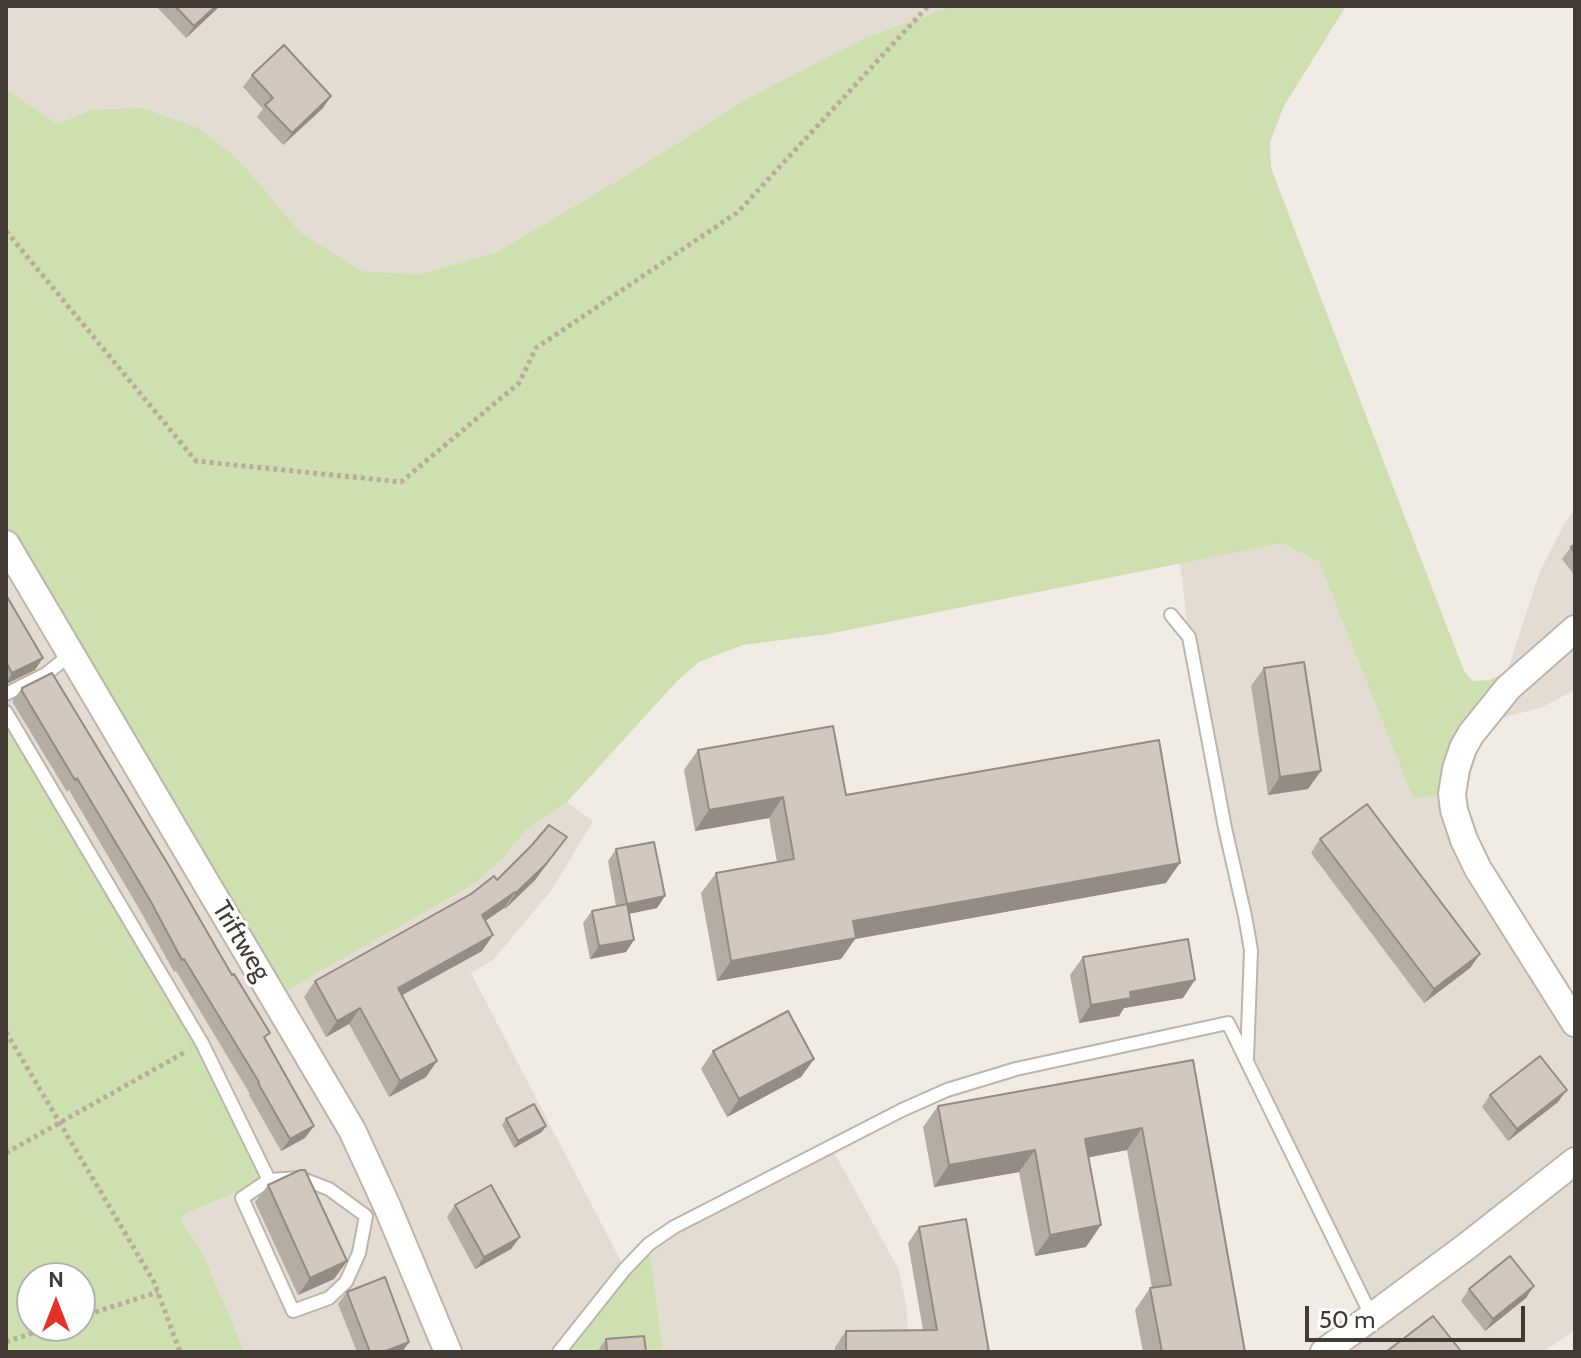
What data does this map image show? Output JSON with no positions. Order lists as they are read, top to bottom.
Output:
{
  "streets": {
    "street": ["Triftweg"]
  },
  "scale_bar": "50 m",
  "north": "top"
}
